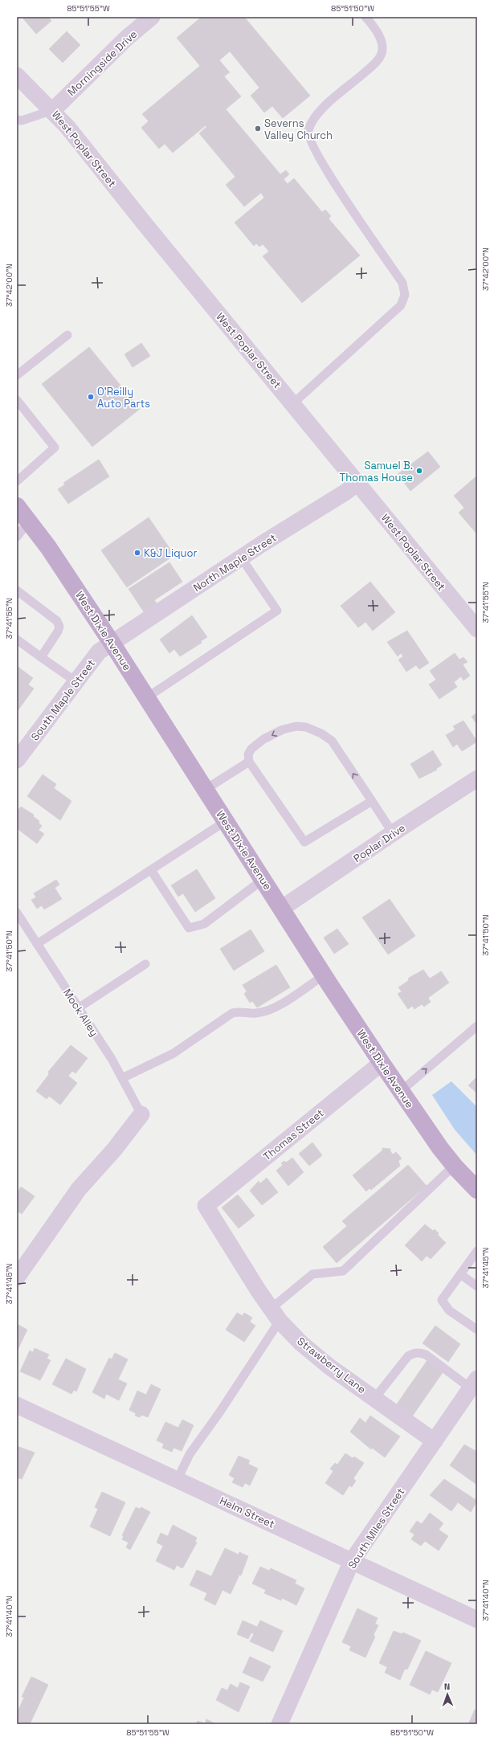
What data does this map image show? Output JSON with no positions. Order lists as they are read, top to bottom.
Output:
{
  "streets": {
    "main road": ["West Dixie Avenue"],
    "street": [
      "Morningside Drive",
      "West Poplar Street",
      "North Maple Street",
      "South Maple Street",
      "Poplar Drive",
      "Thomas Street",
      "Strawberry Lane",
      "Helm Street",
      "South Miles Street"
    ],
    "lane": ["Mock Alley"]
  },
  "crossings": [
    ["Morningside Drive", "West Poplar Street"],
    ["West Poplar Street", "North Maple Street"],
    ["North Maple Street", "West Dixie Avenue"],
    ["North Maple Street", "South Maple Street"],
    ["West Dixie Avenue", "South Maple Street"],
    ["West Dixie Avenue", "Poplar Drive"],
    ["West Dixie Avenue", "Thomas Street"],
    ["Thomas Street", "Strawberry Lane"],
    ["Strawberry Lane", "South Miles Street"],
    ["Helm Street", "South Miles Street"]
  ],
  "places": [
    "Severns Valley Church",
    "O'Reilly Auto Parts",
    "Samuel B. Thomas House",
    "K&J Liquor"
  ],
  "north": "top",
  "coordinates": [
    "85°51'55\"W",
    "85°51'50\"W",
    "37°42'00\"N",
    "37°41'55\"N",
    "37°41'50\"N",
    "37°41'45\"N",
    "37°41'40\"N"
  ]
}
